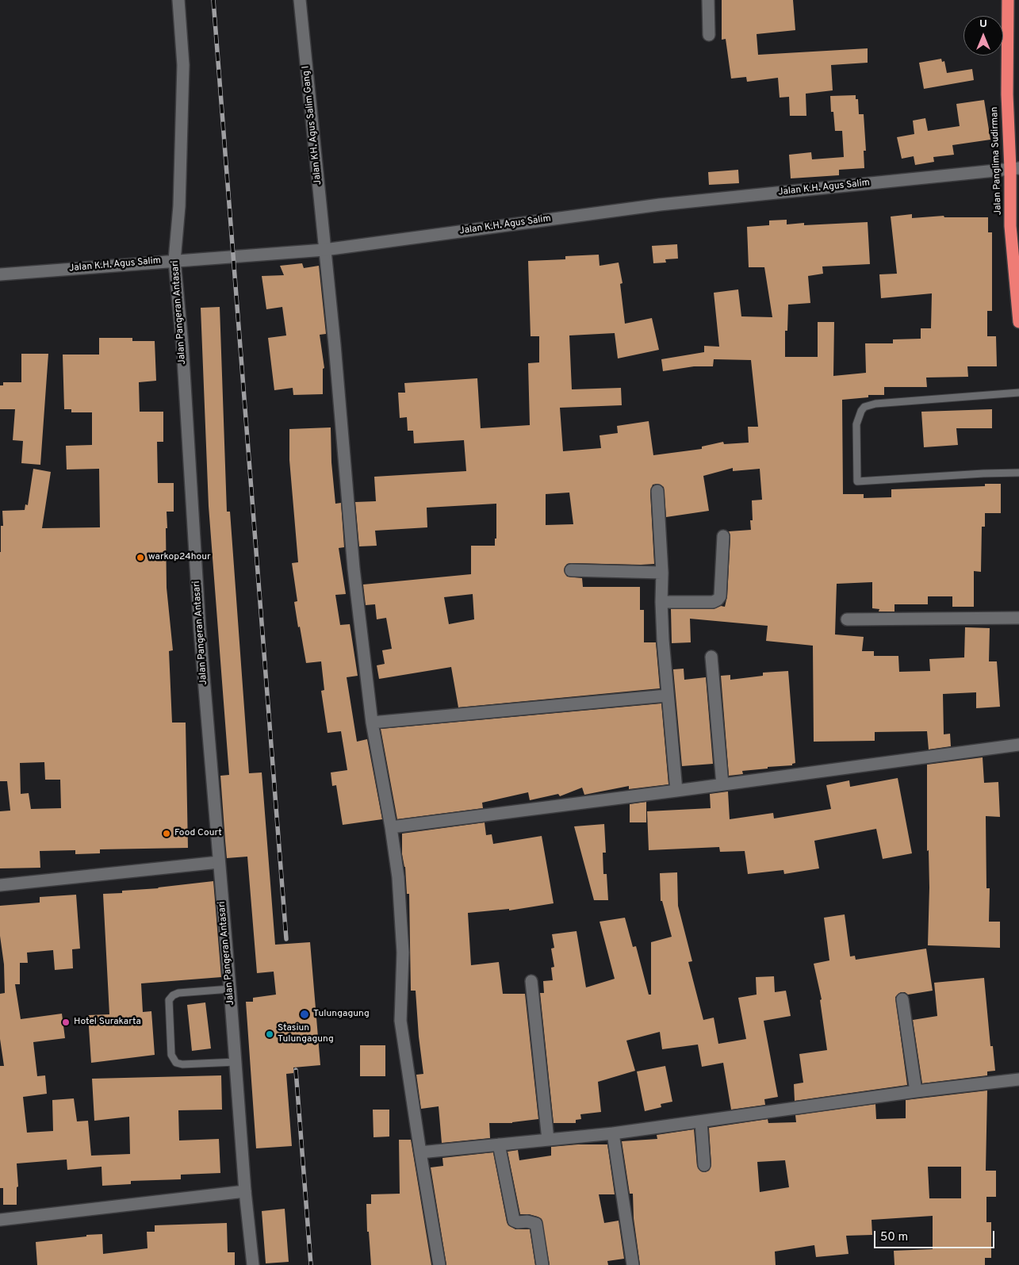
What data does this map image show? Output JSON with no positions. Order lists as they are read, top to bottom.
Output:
{
  "streets": {
    "highway": ["Jalan Panglima Sudirman"],
    "street": ["Jalan KH. Agus Salim Gang I", "Jalan K.H. Agus Salim", "Jalan Pangeran Antasari"]
  },
  "crossings": [
    ["Jalan KH. Agus Salim Gang I", "Jalan K.H. Agus Salim"],
    ["Jalan Panglima Sudirman", "Jalan K.H. Agus Salim"],
    ["Jalan K.H. Agus Salim", "Jalan Pangeran Antasari"]
  ],
  "places": [
    "warkop24hour",
    "Food Court",
    "Tulungagung",
    "Hotel Surakarta",
    "Stasiun Tulungagung"
  ],
  "scale_bar": "50 m",
  "north": "top"
}
